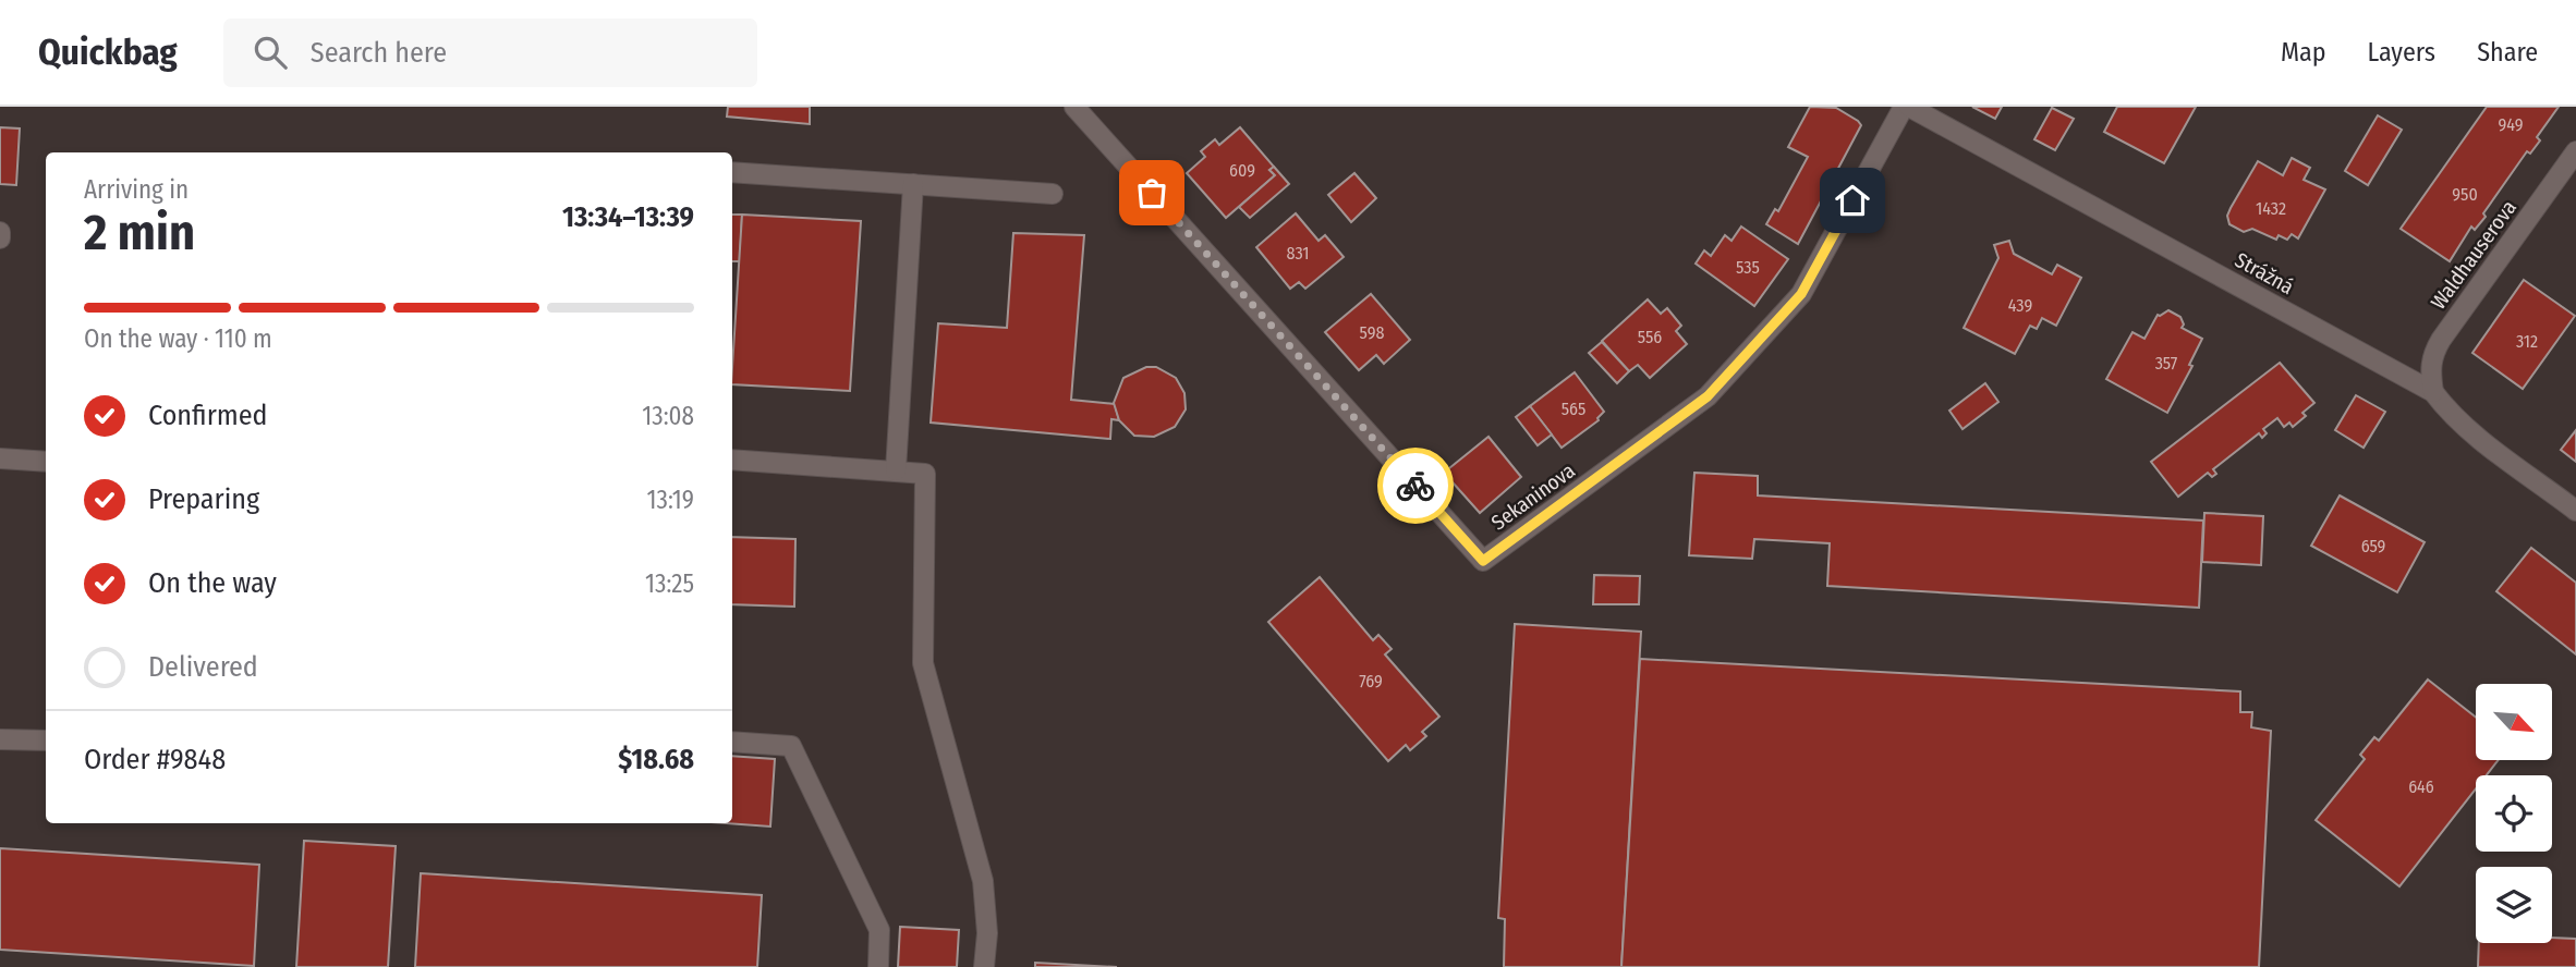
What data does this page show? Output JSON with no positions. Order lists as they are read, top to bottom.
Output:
{
  "streets": {
    "street": ["Waldhauserova", "Strážná", "Sekaninova"]
  },
  "crossings": [
    ["Waldhauserova", "Strážná"],
    ["Strážná", "Sekaninova"]
  ],
  "house_numbers": [
    "949",
    "609",
    "950",
    "1432",
    "831",
    "535",
    "439",
    "598",
    "556",
    "312",
    "357",
    "565",
    "659",
    "769",
    "646"
  ],
  "north": "bottom right",
  "page": {
    "header": "Quickbag",
    "search": "Search here",
    "nav": ["Map", "Layers", "Share"],
    "heading": ["2 min", "Arriving in", "13:34–13:39"],
    "panel": ["Order #9848", "$18.68"],
    "bar": "On the way · 110 m",
    "list": [
      ["Confirmed", "13:08"],
      ["Preparing", "13:19"],
      ["On the way", "13:25"],
      "Delivered"
    ]
  }
}
